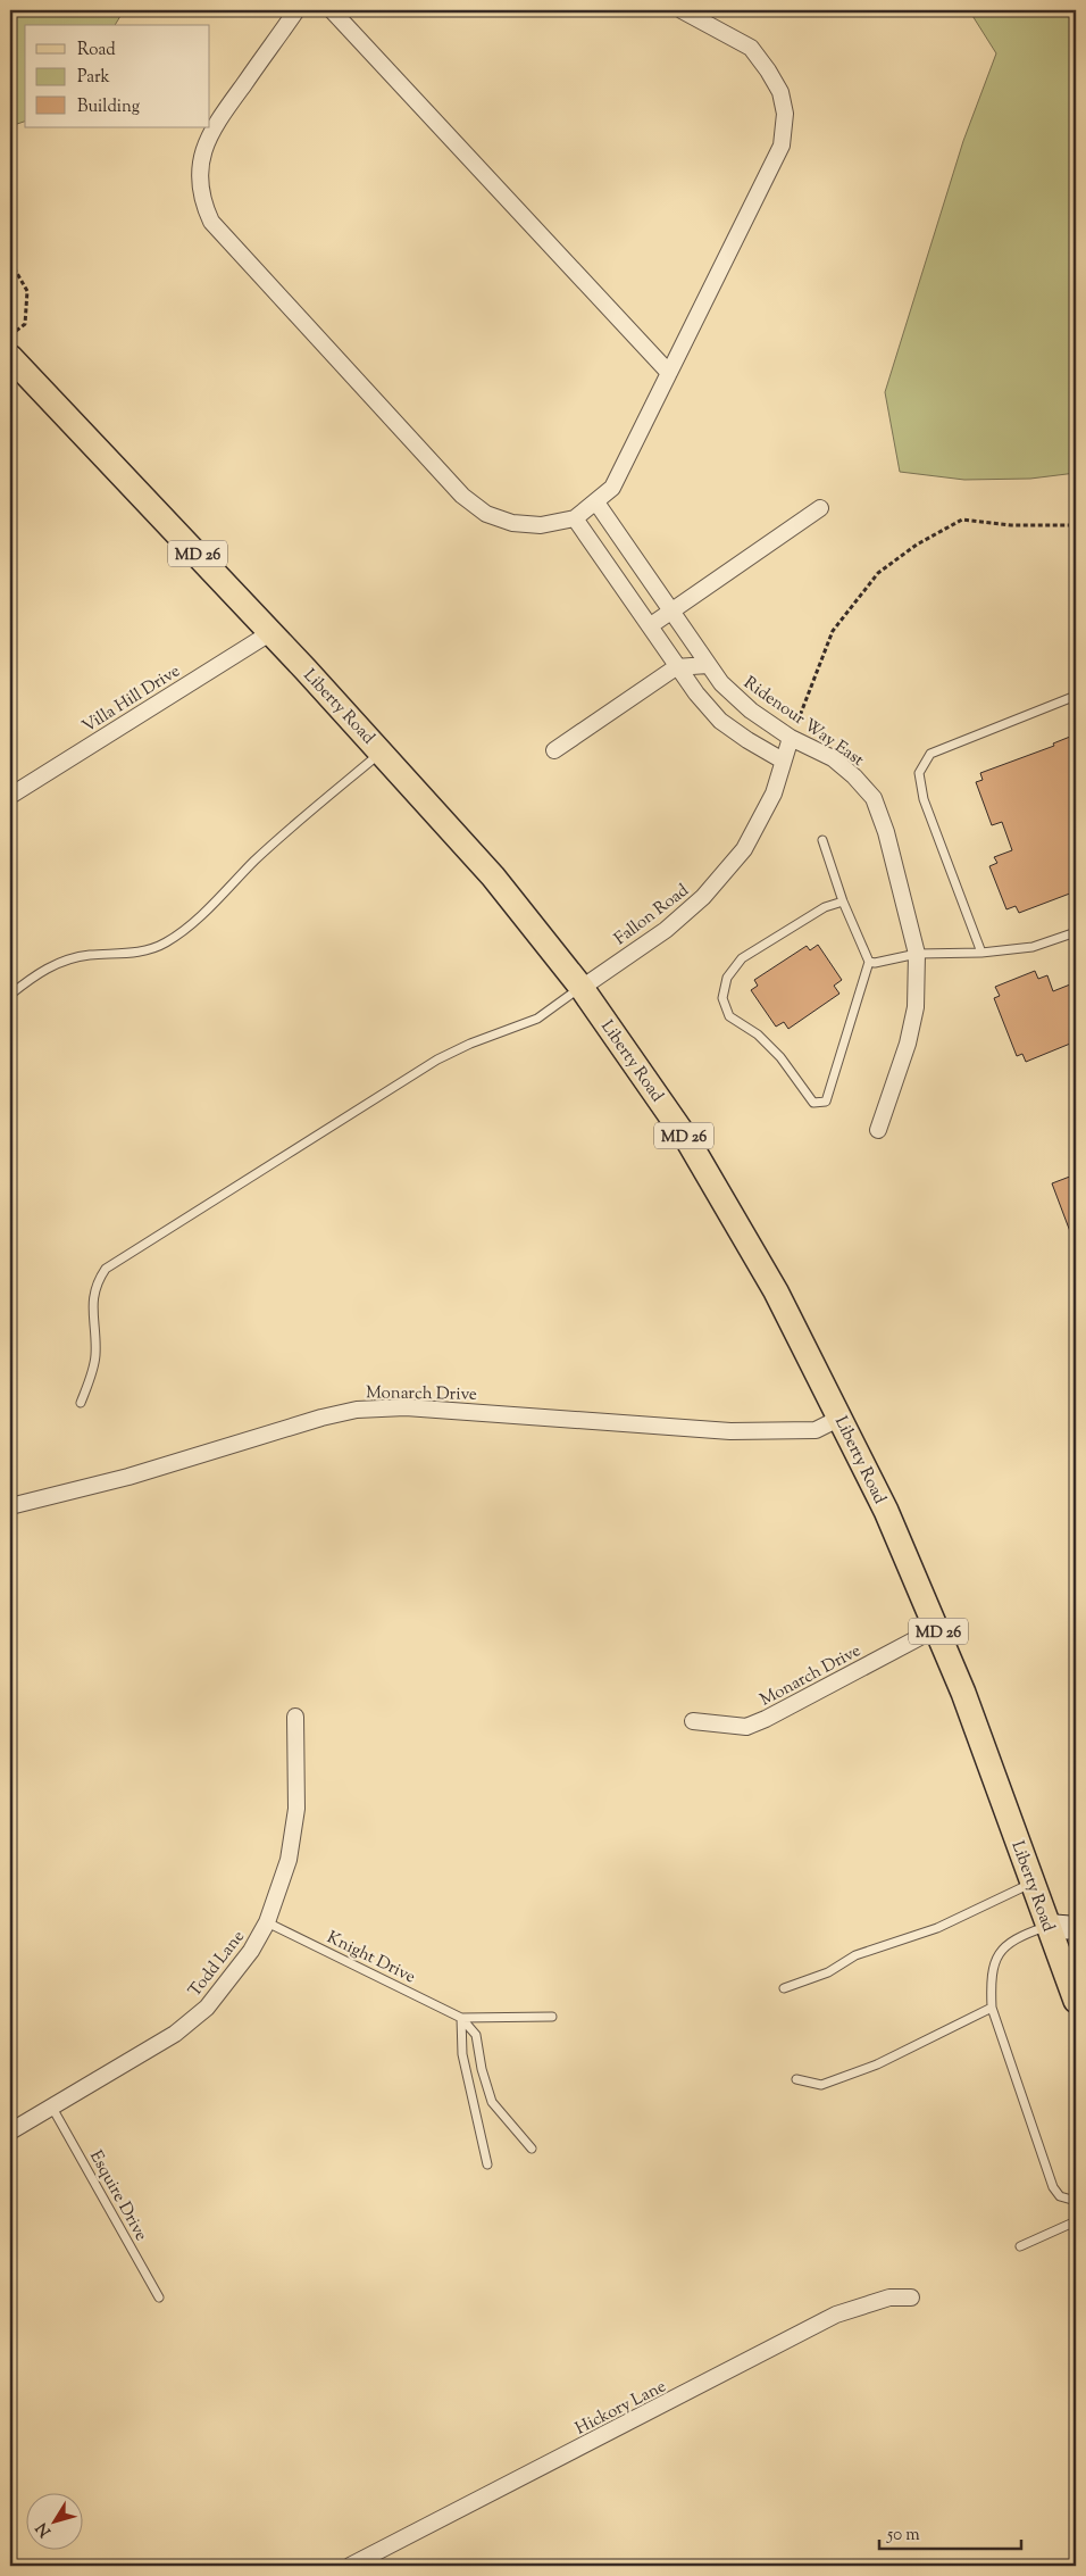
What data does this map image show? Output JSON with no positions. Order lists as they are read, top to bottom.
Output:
{
  "streets": {
    "main road": ["MD 26", "Liberty Road"],
    "street": [
      "Villa Hill Drive",
      "Ridenour Way East",
      "Fallon Road",
      "Monarch Drive",
      "Todd Lane",
      "Hickory Lane"
    ],
    "lane": ["Knight Drive", "Esquire Drive"]
  },
  "crossings": [
    ["Villa Hill Drive", "Liberty Road"],
    ["Liberty Road", "Fallon Road"],
    ["Liberty Road", "Monarch Drive"],
    ["Ridenour Way East", "Fallon Road"],
    ["Knight Drive", "Todd Lane"],
    ["Todd Lane", "Esquire Drive"]
  ],
  "legend": ["Road", "Park", "Building"],
  "scale_bar": "50 m",
  "north": "bottom left"
}
